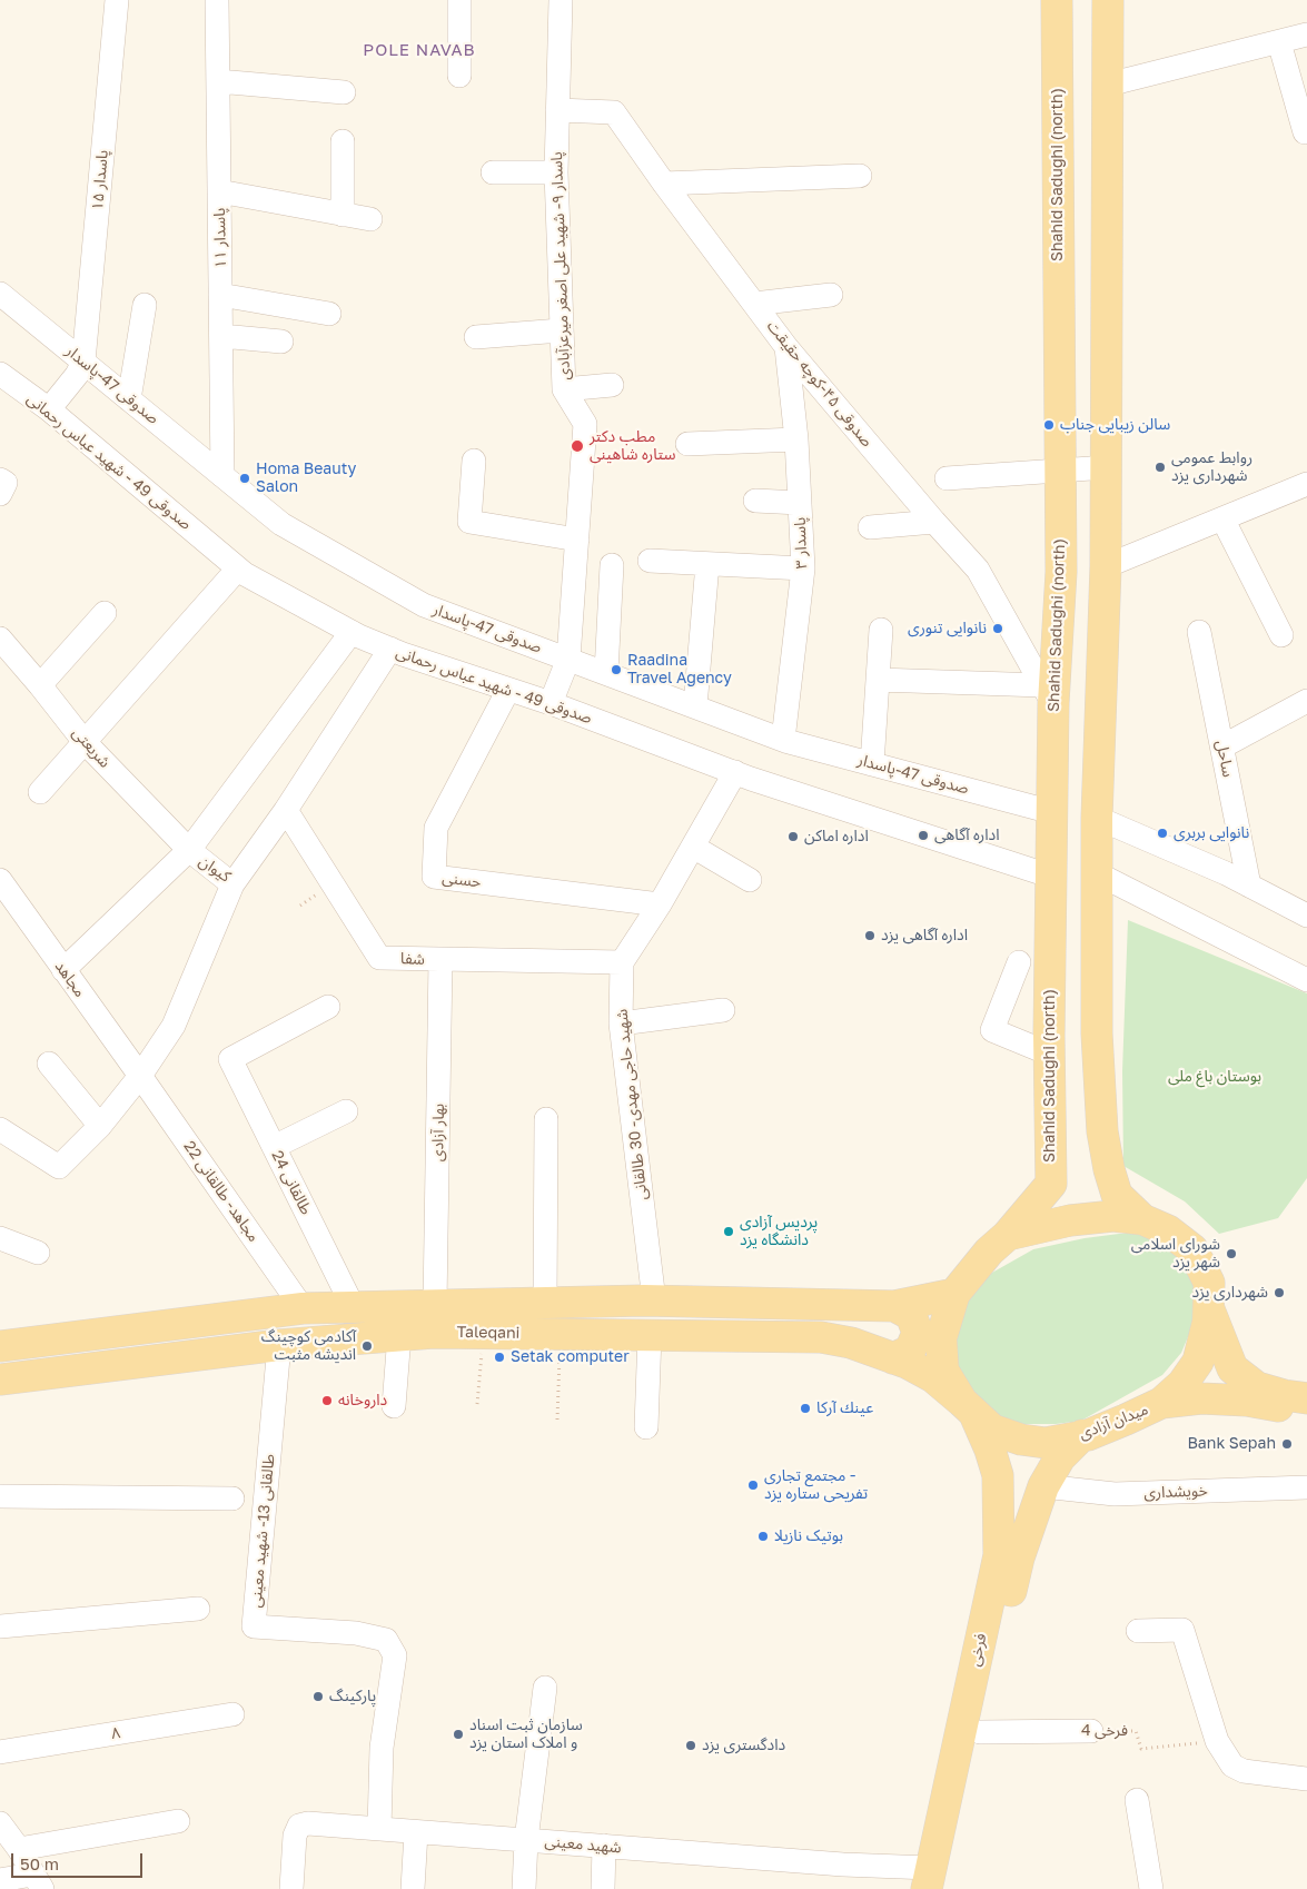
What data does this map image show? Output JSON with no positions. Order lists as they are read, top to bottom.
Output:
{
  "streets": {
    "main road": [
      "Shahid Sadughi (north)",
      "Taleqani",
      "میدان آزادی",
      "فرخی"
    ],
    "street": [
      "پاسدار ۱۵",
      "پاسدار ۱۱",
      "پاسدار ۹- شهید علی اصغر میرعزآبادی",
      "صدوقی ۴۵-کوچه حقیقت",
      "صدوقی 47-پاسدار",
      "صدوقی 49 - شهید عباس رحمانی",
      "پاسدار ۳",
      "شریعتی",
      "ساحل",
      "کیوان",
      "حسنی",
      "شفا",
      "مجاهد",
      "شهید حاجی مهدی- 30 طالقانی",
      "بهار آزادی",
      "طالقانی 24",
      "مجاهد- طالقانی 22",
      "خویشداری",
      "طالقانی 13- شهید معینی",
      "فرخی 4",
      "۸",
      "شهید معینی"
    ]
  },
  "crossings": [
    ["Shahid Sadughi (north)", "صدوقی ۴۵-کوچه حقیقت"],
    ["Shahid Sadughi (north)", "صدوقی 47-پاسدار"],
    ["Shahid Sadughi (north)", "صدوقی 49 - شهید عباس رحمانی"],
    ["Shahid Sadughi (north)", "میدان آزادی"],
    ["پاسدار ۱۵", "صدوقی 47-پاسدار"],
    ["پاسدار ۱۱", "صدوقی 47-پاسدار"],
    ["پاسدار ۹- شهید علی اصغر میرعزآبادی", "صدوقی ۴۵-کوچه حقیقت"],
    ["پاسدار ۹- شهید علی اصغر میرعزآبادی", "صدوقی 47-پاسدار"],
    ["پاسدار ۹- شهید علی اصغر میرعزآبادی", "صدوقی 49 - شهید عباس رحمانی"],
    ["صدوقی ۴۵-کوچه حقیقت", "پاسدار ۳"],
    ["صدوقی 47-پاسدار", "پاسدار ۳"],
    ["صدوقی 49 - شهید عباس رحمانی", "کیوان"],
    ["صدوقی 49 - شهید عباس رحمانی", "حسنی"],
    ["شریعتی", "کیوان"],
    ["کیوان", "شفا"],
    ["شفا", "شهید حاجی مهدی- 30 طالقانی"],
    ["شفا", "بهار آزادی"],
    ["مجاهد", "مجاهد- طالقانی 22"],
    ["شهید حاجی مهدی- 30 طالقانی", "Taleqani"],
    ["بهار آزادی", "Taleqani"],
    ["طالقانی 24", "Taleqani"],
    ["مجاهد- طالقانی 22", "Taleqani"],
    ["Taleqani", "میدان آزادی"],
    ["Taleqani", "طالقانی 13- شهید معینی"],
    ["Taleqani", "فرخی"],
    ["میدان آزادی", "فرخی"],
    ["خویشداری", "فرخی"],
    ["طالقانی 13- شهید معینی", "شهید معینی"],
    ["فرخی", "فرخی 4"],
    ["فرخی", "شهید معینی"]
  ],
  "districts": ["POLE NAVAB"],
  "parks": ["بوستان باغ ملی"],
  "places": [
    "سالن زیبایی جناب",
    "مطب دکتر ستاره شاهینی",
    "روابط عمومی شهرداری یزد",
    "Homa Beauty Salon",
    "نانوایی تنوری",
    "Raadina Travel Agency",
    "نانوایی بربری",
    "اداره آگاهی",
    "اداره اماکن",
    "اداره آگاهی یزد",
    "پردیس آزادی دانشگاه یزد",
    "شورای اسلامی شهر یزد",
    "شهرداری یزد",
    "آکادمی کوچینگ اندیشه مثبت",
    "Setak computer",
    "داروخانه",
    "عينك آركا",
    "Bank Sepah",
    "مجتمع تجاری - تفریحی ستاره یزد",
    "بوتیک نازیلا",
    "پارکینگ",
    "سازمان ثبت اسناد و املاک استان یزد",
    "دادگستری یزد"
  ],
  "scale_bar": "50 m"
}
